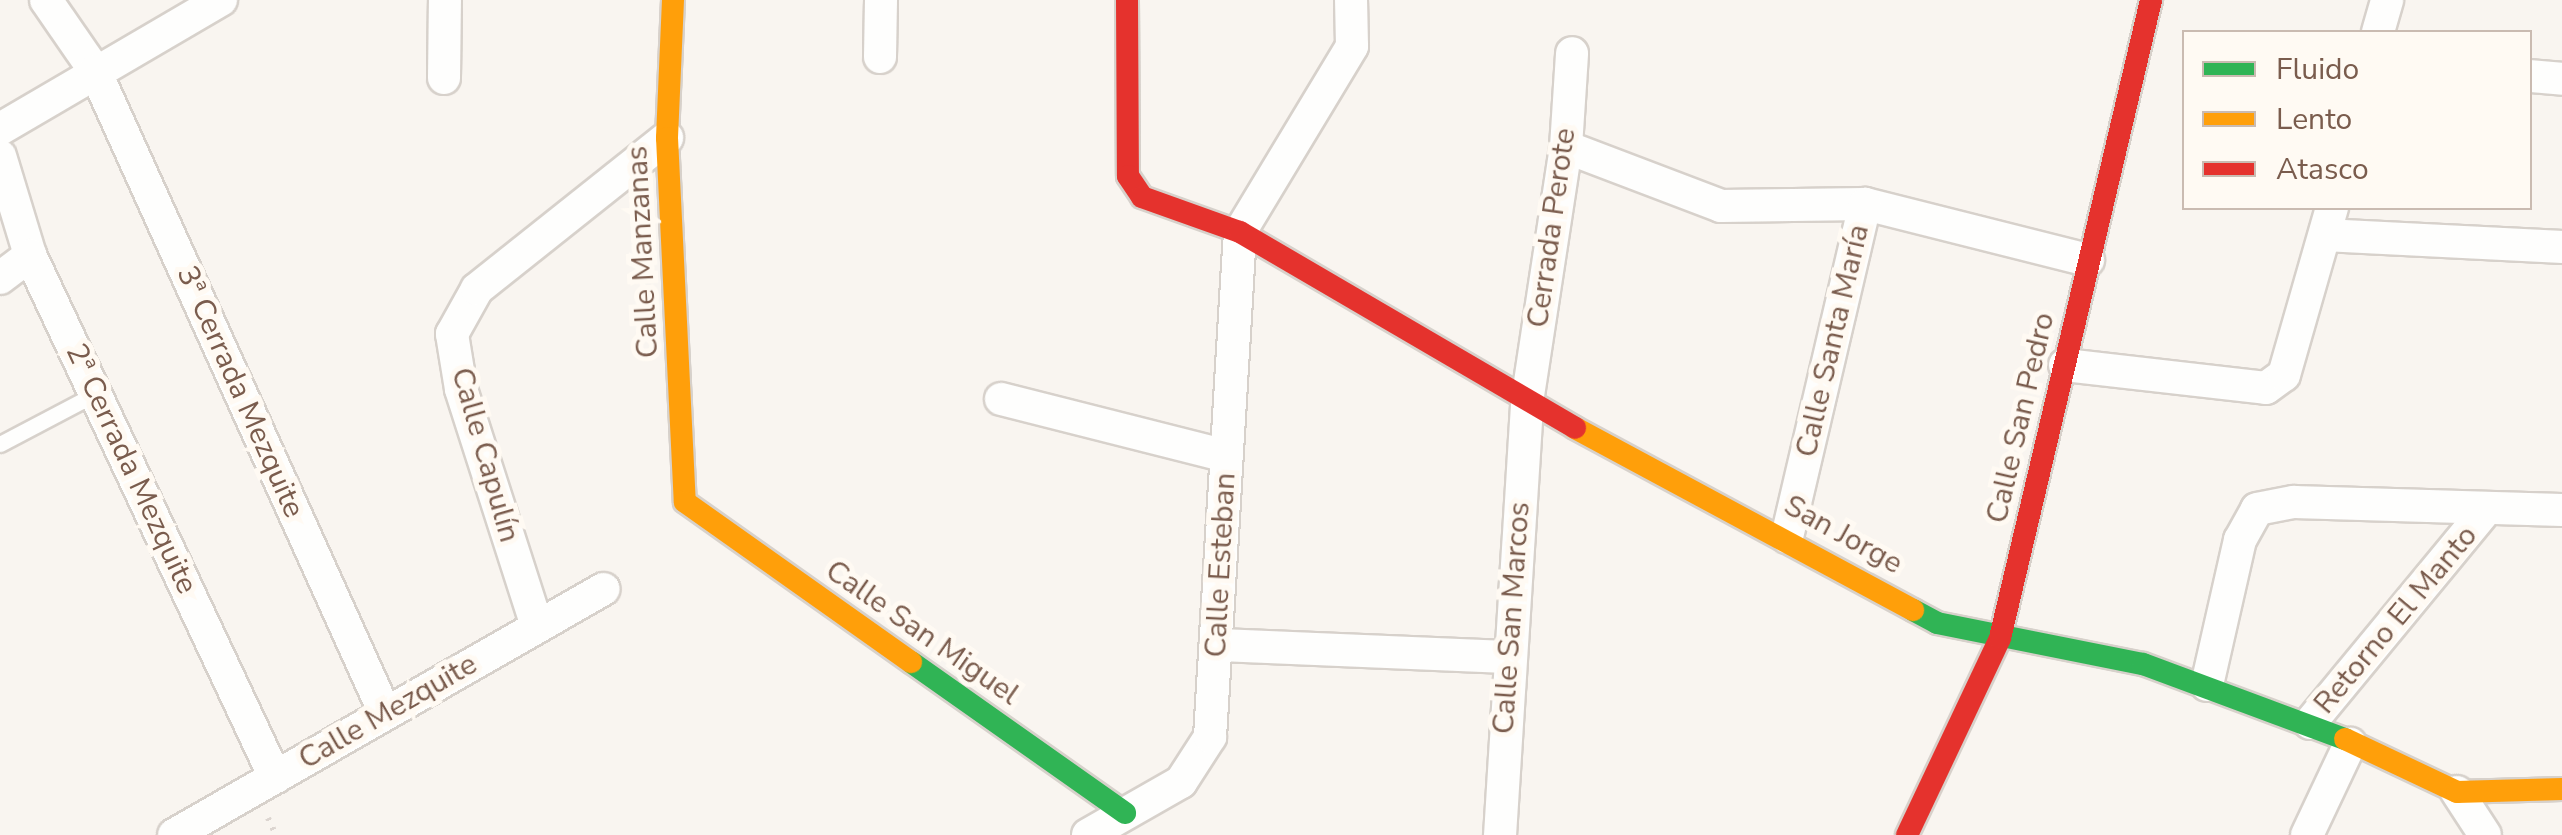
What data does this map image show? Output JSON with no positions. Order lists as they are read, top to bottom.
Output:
{
  "streets": {
    "street": [
      "Cerrada Perote",
      "Calle Manzanas",
      "Calle Santa María",
      "3ª Cerrada Mezquite",
      "Calle San Pedro",
      "Calle Capulín",
      "2ª Cerrada Mezquite",
      "San Jorge",
      "Calle Esteban",
      "Calle San Marcos",
      "Retorno El Manto",
      "Calle San Miguel",
      "Calle Mezquite"
    ]
  },
  "crossings": [
    ["Cerrada Perote", "San Jorge"],
    ["Cerrada Perote", "Calle San Marcos"],
    ["Calle Manzanas", "Calle Capulín"],
    ["Calle Manzanas", "Calle San Miguel"],
    ["Calle Santa María", "San Jorge"],
    ["3ª Cerrada Mezquite", "Calle Mezquite"],
    ["Calle San Pedro", "San Jorge"],
    ["Calle Capulín", "Calle Mezquite"],
    ["2ª Cerrada Mezquite", "Calle Mezquite"],
    ["San Jorge", "Calle Esteban"],
    ["San Jorge", "Calle San Marcos"],
    ["San Jorge", "Retorno El Manto"],
    ["Calle Esteban", "Calle San Miguel"]
  ],
  "legend": ["Fluido", "Lento", "Atasco"]
}
